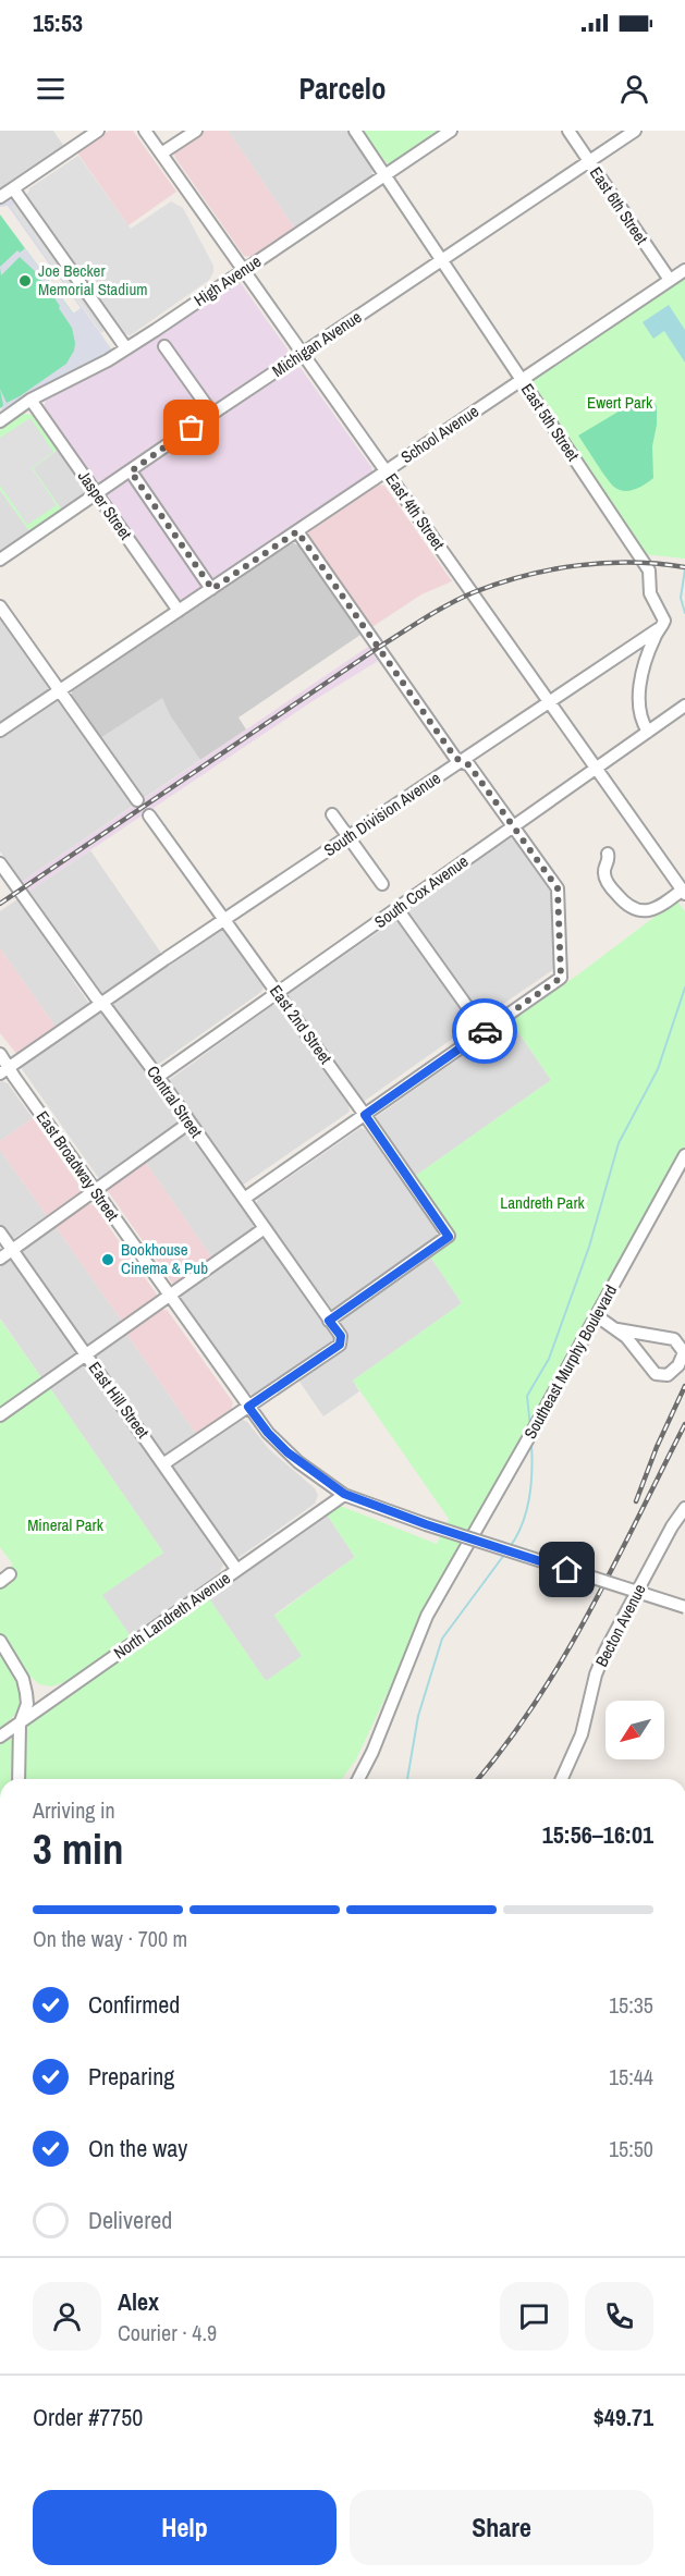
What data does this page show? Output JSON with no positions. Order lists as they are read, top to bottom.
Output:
{
  "streets": {
    "street": [
      "East 6th Street",
      "High Avenue",
      "Michigan Avenue",
      "East 5th Street",
      "School Avenue",
      "Jasper Street",
      "East 4th Street",
      "South Division Avenue",
      "South Cox Avenue",
      "East 2nd Street",
      "Central Street",
      "East Broadway Street",
      "Southeast Murphy Boulevard",
      "East Hill Street",
      "North Landreth Avenue",
      "Becton Avenue"
    ]
  },
  "crossings": [
    ["East 6th Street", "Michigan Avenue"],
    ["East 6th Street", "School Avenue"],
    ["High Avenue", "East 5th Street"],
    ["High Avenue", "Jasper Street"],
    ["High Avenue", "East 4th Street"],
    ["Michigan Avenue", "East 5th Street"],
    ["Michigan Avenue", "Jasper Street"],
    ["Michigan Avenue", "East 4th Street"],
    ["East 5th Street", "School Avenue"],
    ["East 5th Street", "South Division Avenue"],
    ["School Avenue", "Jasper Street"],
    ["School Avenue", "East 4th Street"],
    ["East 4th Street", "South Division Avenue"],
    ["East 4th Street", "South Cox Avenue"],
    ["South Division Avenue", "East 2nd Street"],
    ["South Division Avenue", "Central Street"],
    ["South Division Avenue", "East Broadway Street"],
    ["South Cox Avenue", "East 2nd Street"],
    ["South Cox Avenue", "Central Street"],
    ["East 2nd Street", "Central Street"],
    ["Central Street", "East Broadway Street"],
    ["East Broadway Street", "North Landreth Avenue"],
    ["East Hill Street", "North Landreth Avenue"]
  ],
  "parks": ["Ewert Park", "Landreth Park", "Mineral Park"],
  "places": ["Joe Becker Memorial Stadium", "Bookhouse Cinema & Pub"],
  "north": "bottom left",
  "page": {
    "status": "15:53",
    "header": "Parcelo",
    "heading": ["3 min", "Arriving in", "15:56–16:01"],
    "panel": [
      "Alex",
      "Courier · 4.9",
      "Order #7750",
      "$49.71"
    ],
    "bar": "On the way · 700 m",
    "list": [
      ["Confirmed", "15:35"],
      ["Preparing", "15:44"],
      ["On the way", "15:50"],
      "Delivered"
    ],
    "buttons": ["Help", "Share"]
  }
}
